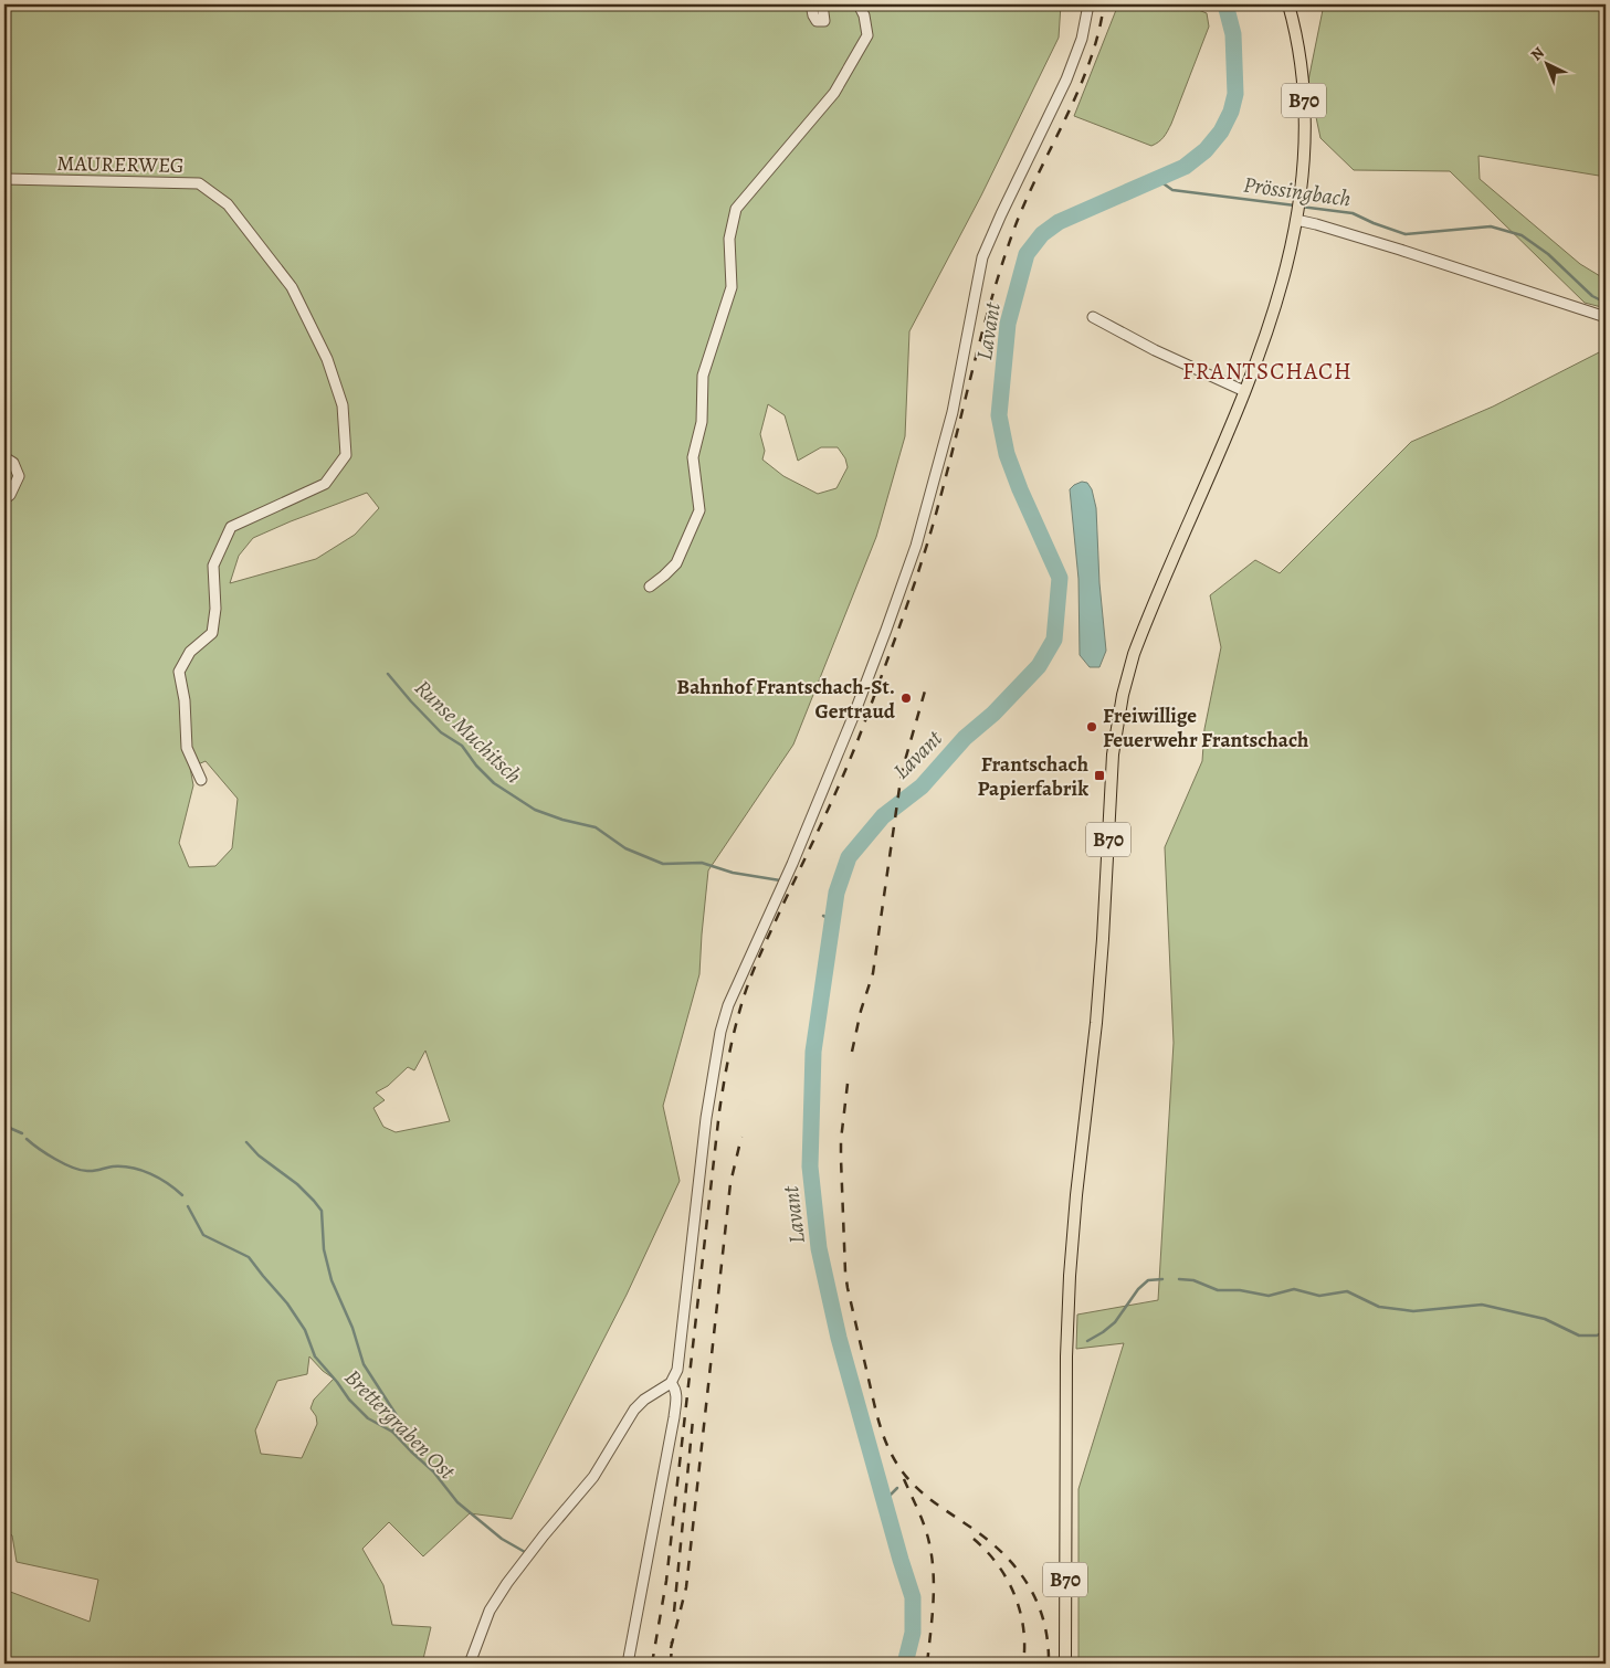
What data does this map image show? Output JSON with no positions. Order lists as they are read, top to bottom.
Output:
{
  "streets": {
    "main road": ["B70"],
    "street": ["MAURERWEG"]
  },
  "districts": ["FRANTSCHACH"],
  "water": [
    "Prössingbach",
    "Lavant",
    "Runse Muchitsch",
    "Brettergraben Ost"
  ],
  "places": {
    "other": ["Bahnhof Frantschach-St. Gertraud", "Freiwillige Feuerwehr Frantschach"],
    "transit": ["Frantschach Papierfabrik"]
  },
  "north": "top left"
}
